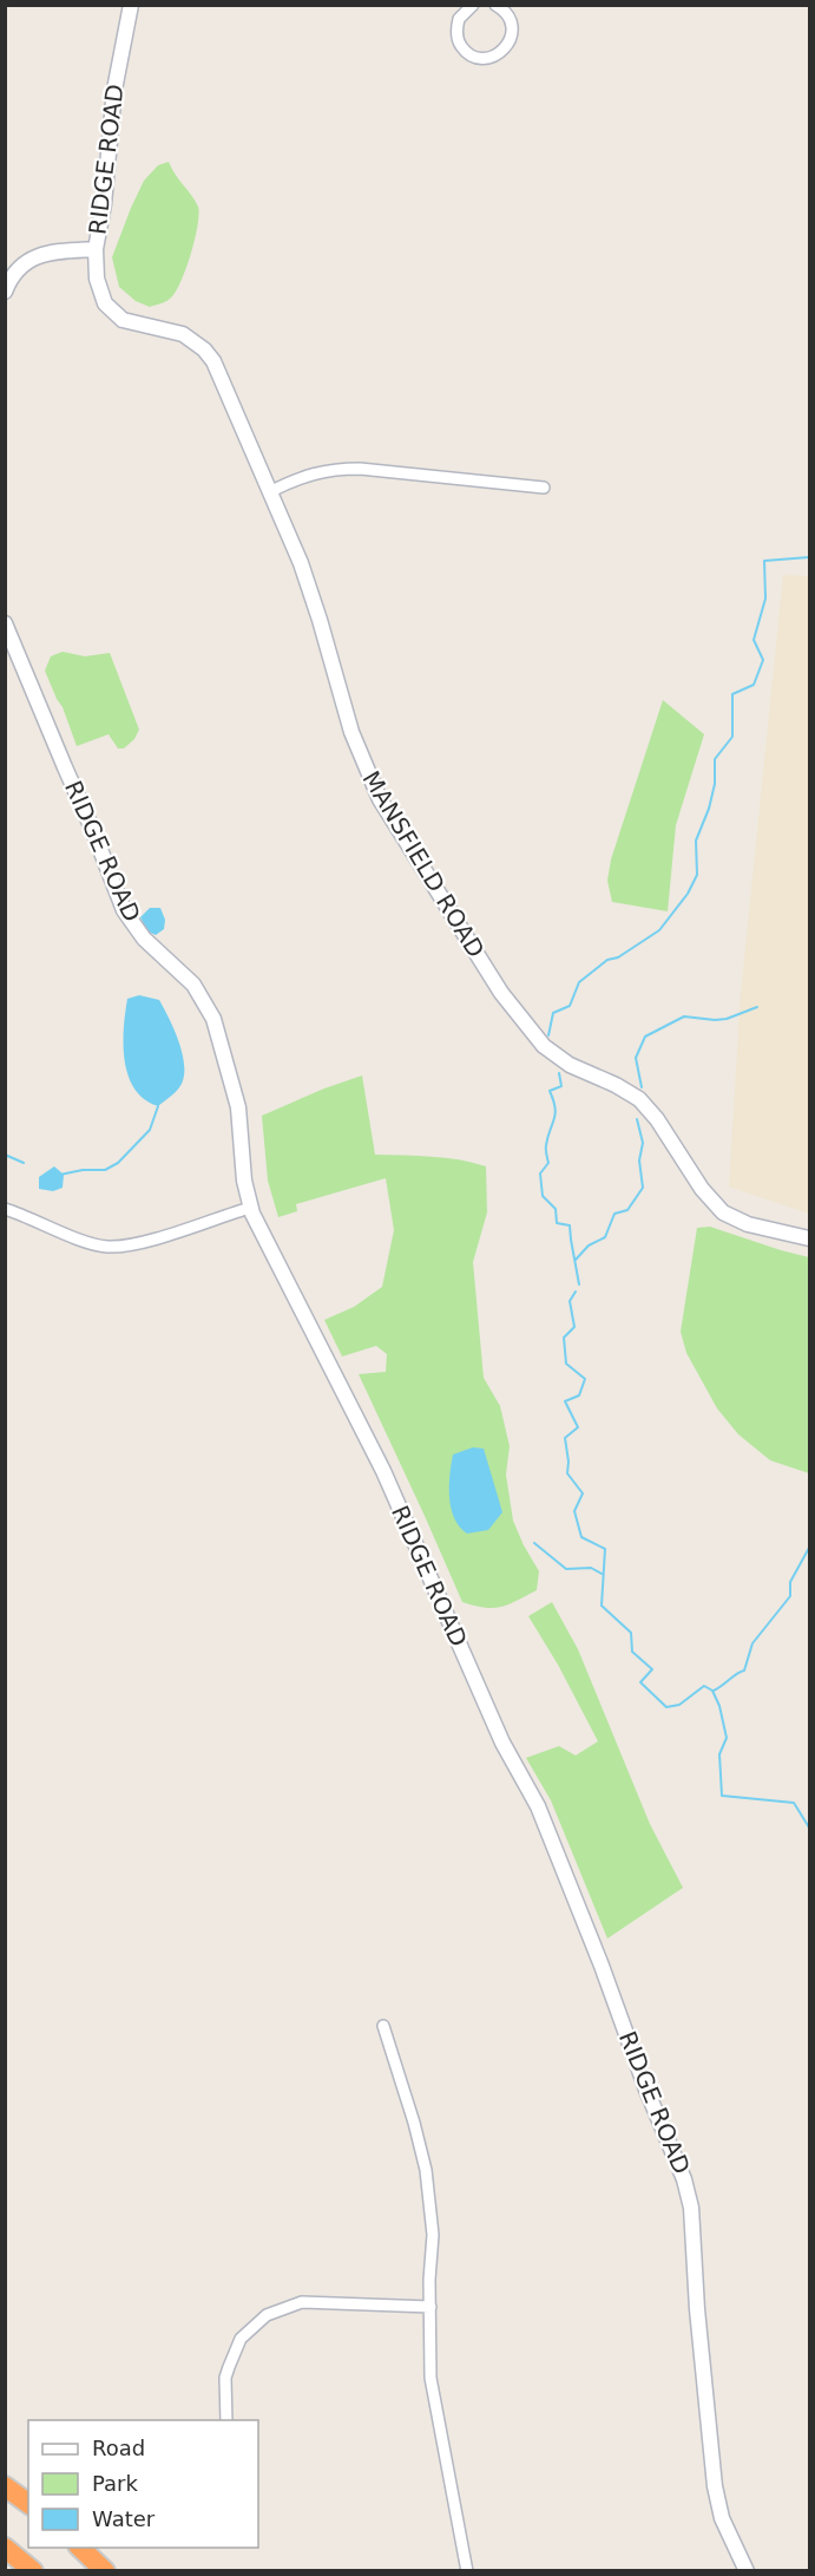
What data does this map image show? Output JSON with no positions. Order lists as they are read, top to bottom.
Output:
{
  "streets": {
    "street": ["RIDGE ROAD", "MANSFIELD ROAD"]
  },
  "crossings": [
    ["RIDGE ROAD", "MANSFIELD ROAD"]
  ],
  "legend": ["Road", "Park", "Water"]
}
